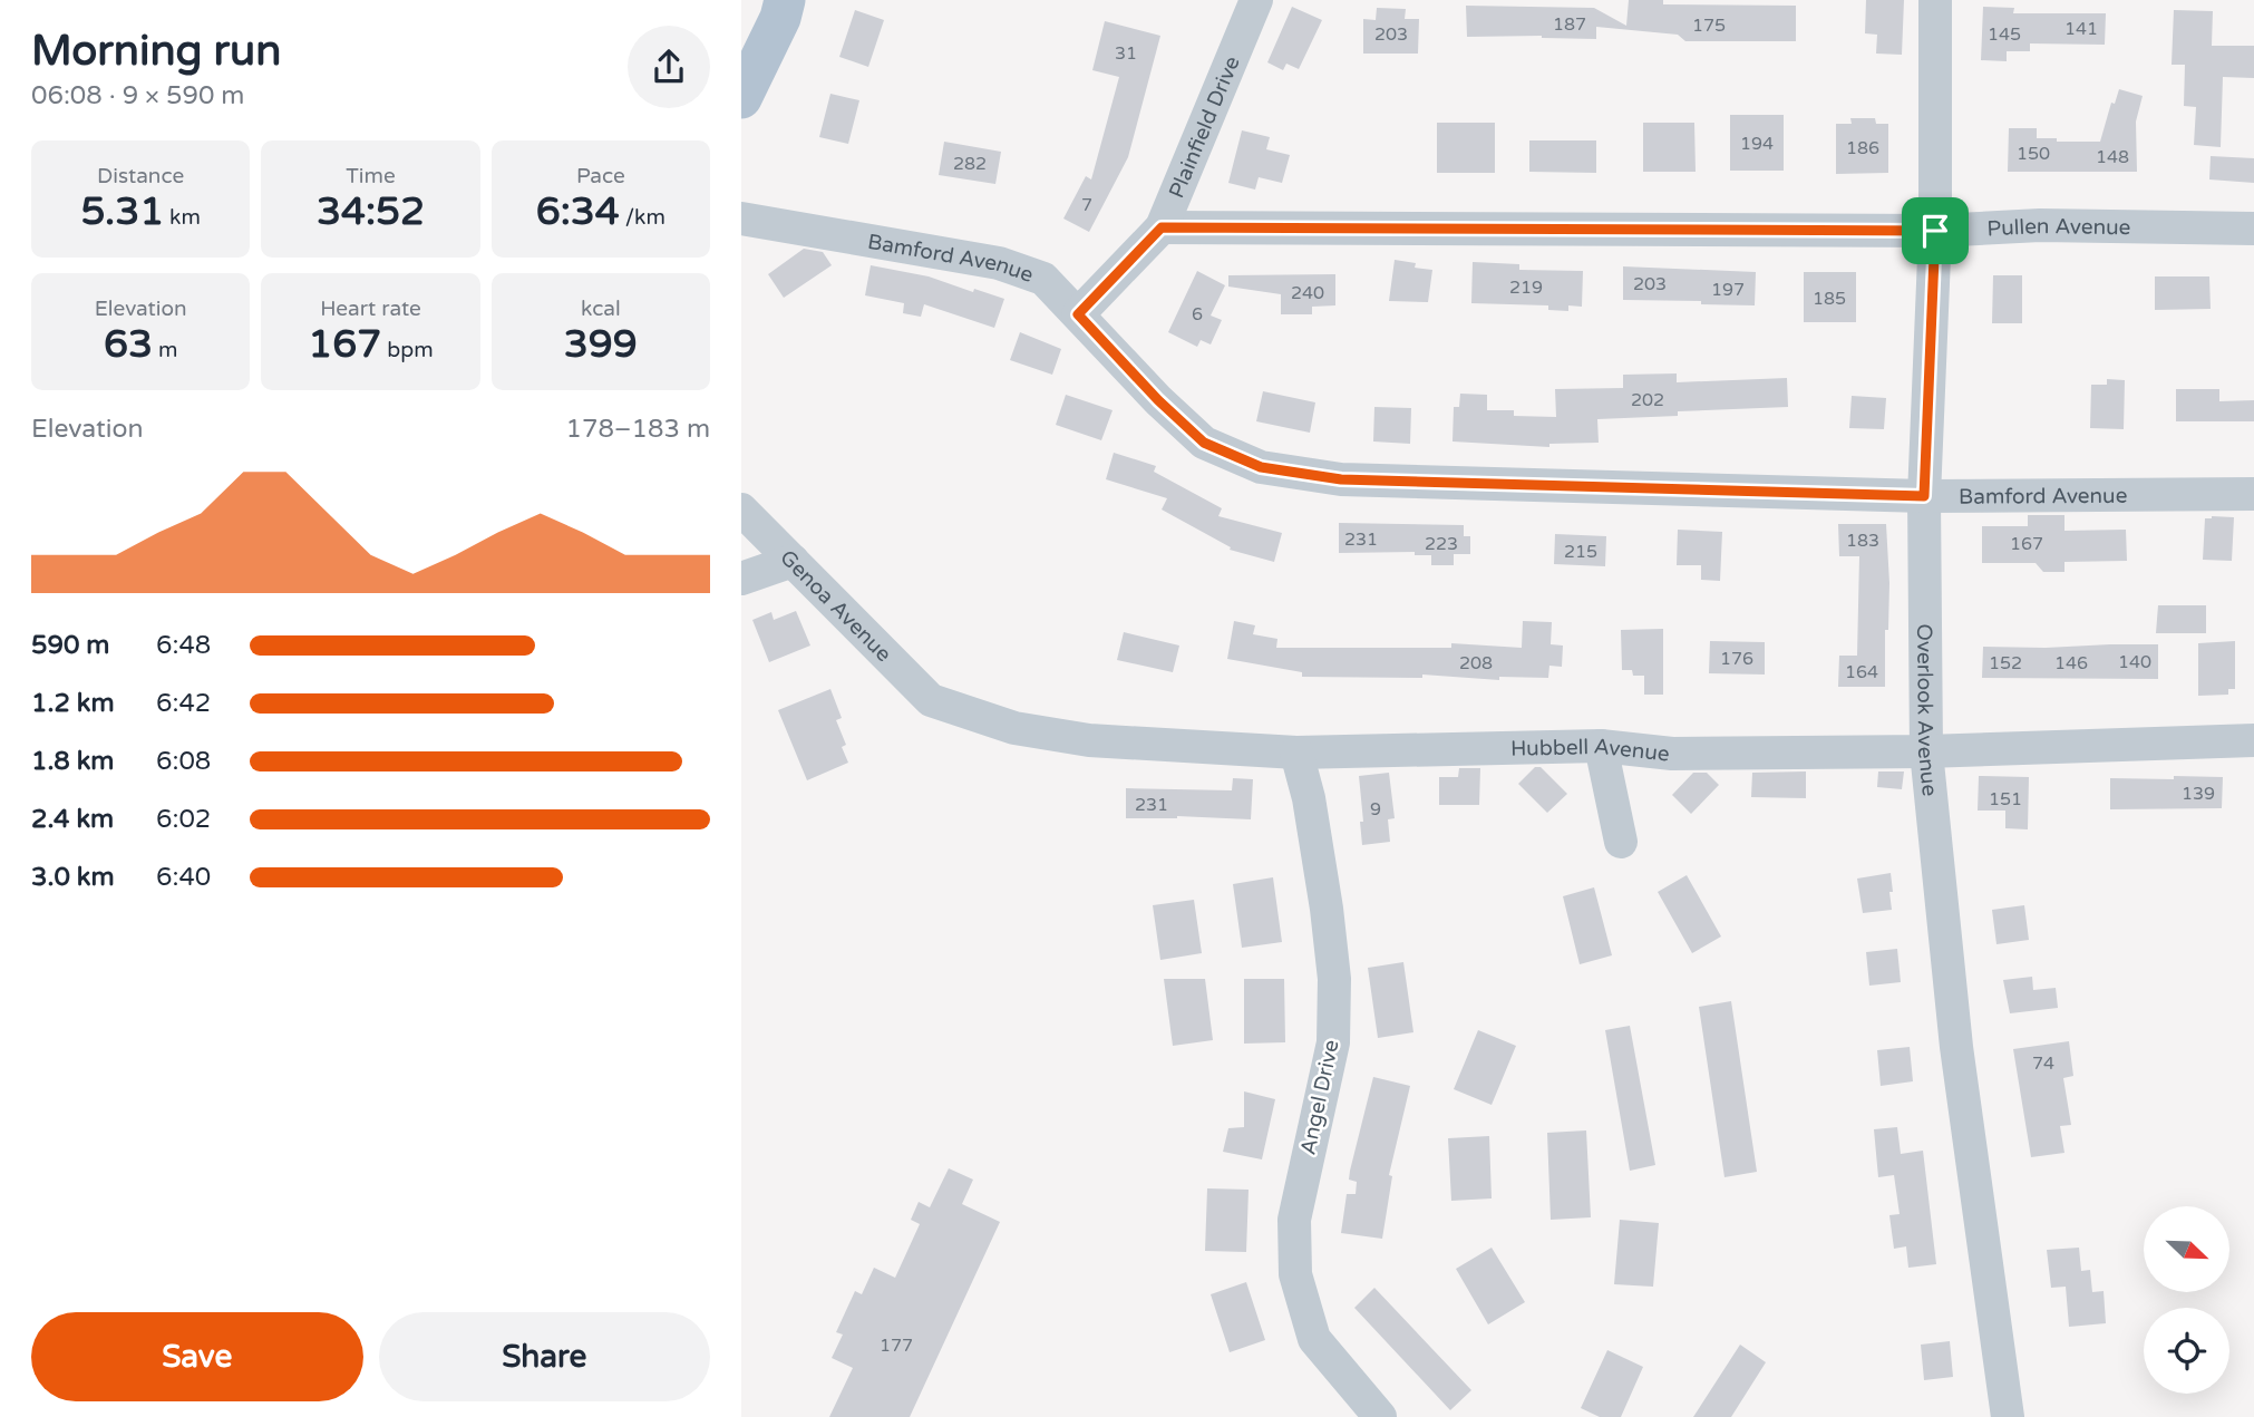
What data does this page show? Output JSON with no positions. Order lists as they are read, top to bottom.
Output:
{
  "streets": {
    "street": [
      "Plainfield Drive",
      "Pullen Avenue",
      "Bamford Avenue",
      "Genoa Avenue",
      "Overlook Avenue",
      "Hubbell Avenue",
      "Angel Drive"
    ]
  },
  "crossings": [
    ["Plainfield Drive", "Pullen Avenue"],
    ["Plainfield Drive", "Bamford Avenue"],
    ["Pullen Avenue", "Overlook Avenue"],
    ["Bamford Avenue", "Overlook Avenue"],
    ["Genoa Avenue", "Hubbell Avenue"],
    ["Overlook Avenue", "Hubbell Avenue"],
    ["Hubbell Avenue", "Angel Drive"]
  ],
  "house_numbers": [
    "187",
    "175",
    "141",
    "203",
    "145",
    "31",
    "194",
    "186",
    "150",
    "148",
    "282",
    "7",
    "203",
    "219",
    "197",
    "240",
    "185",
    "6",
    "202",
    "231",
    "183",
    "223",
    "167",
    "215",
    "176",
    "140",
    "208",
    "152",
    "146",
    "164",
    "139",
    "151",
    "231",
    "9",
    "74",
    "177"
  ],
  "north": "bottom right",
  "page": {
    "heading": ["Morning run", "06:08 · 9 × 590 m"],
    "stats": [
      ["Distance", "5.31 km"],
      ["Time", "34:52"],
      ["Pace", "6:34 /km"],
      ["Elevation", "63 m"],
      ["Heart rate", "167 bpm"],
      ["kcal", "399"]
    ],
    "chart": ["Elevation", "178–183 m"],
    "list": [
      {
        "name": "590 m",
        "note": "6:48"
      },
      {
        "name": "1.2 km",
        "note": "6:42"
      },
      {
        "name": "1.8 km",
        "note": "6:08"
      },
      {
        "name": "2.4 km",
        "note": "6:02"
      },
      {
        "name": "3.0 km",
        "note": "6:40"
      }
    ],
    "buttons": ["Save", "Share"]
  }
}
